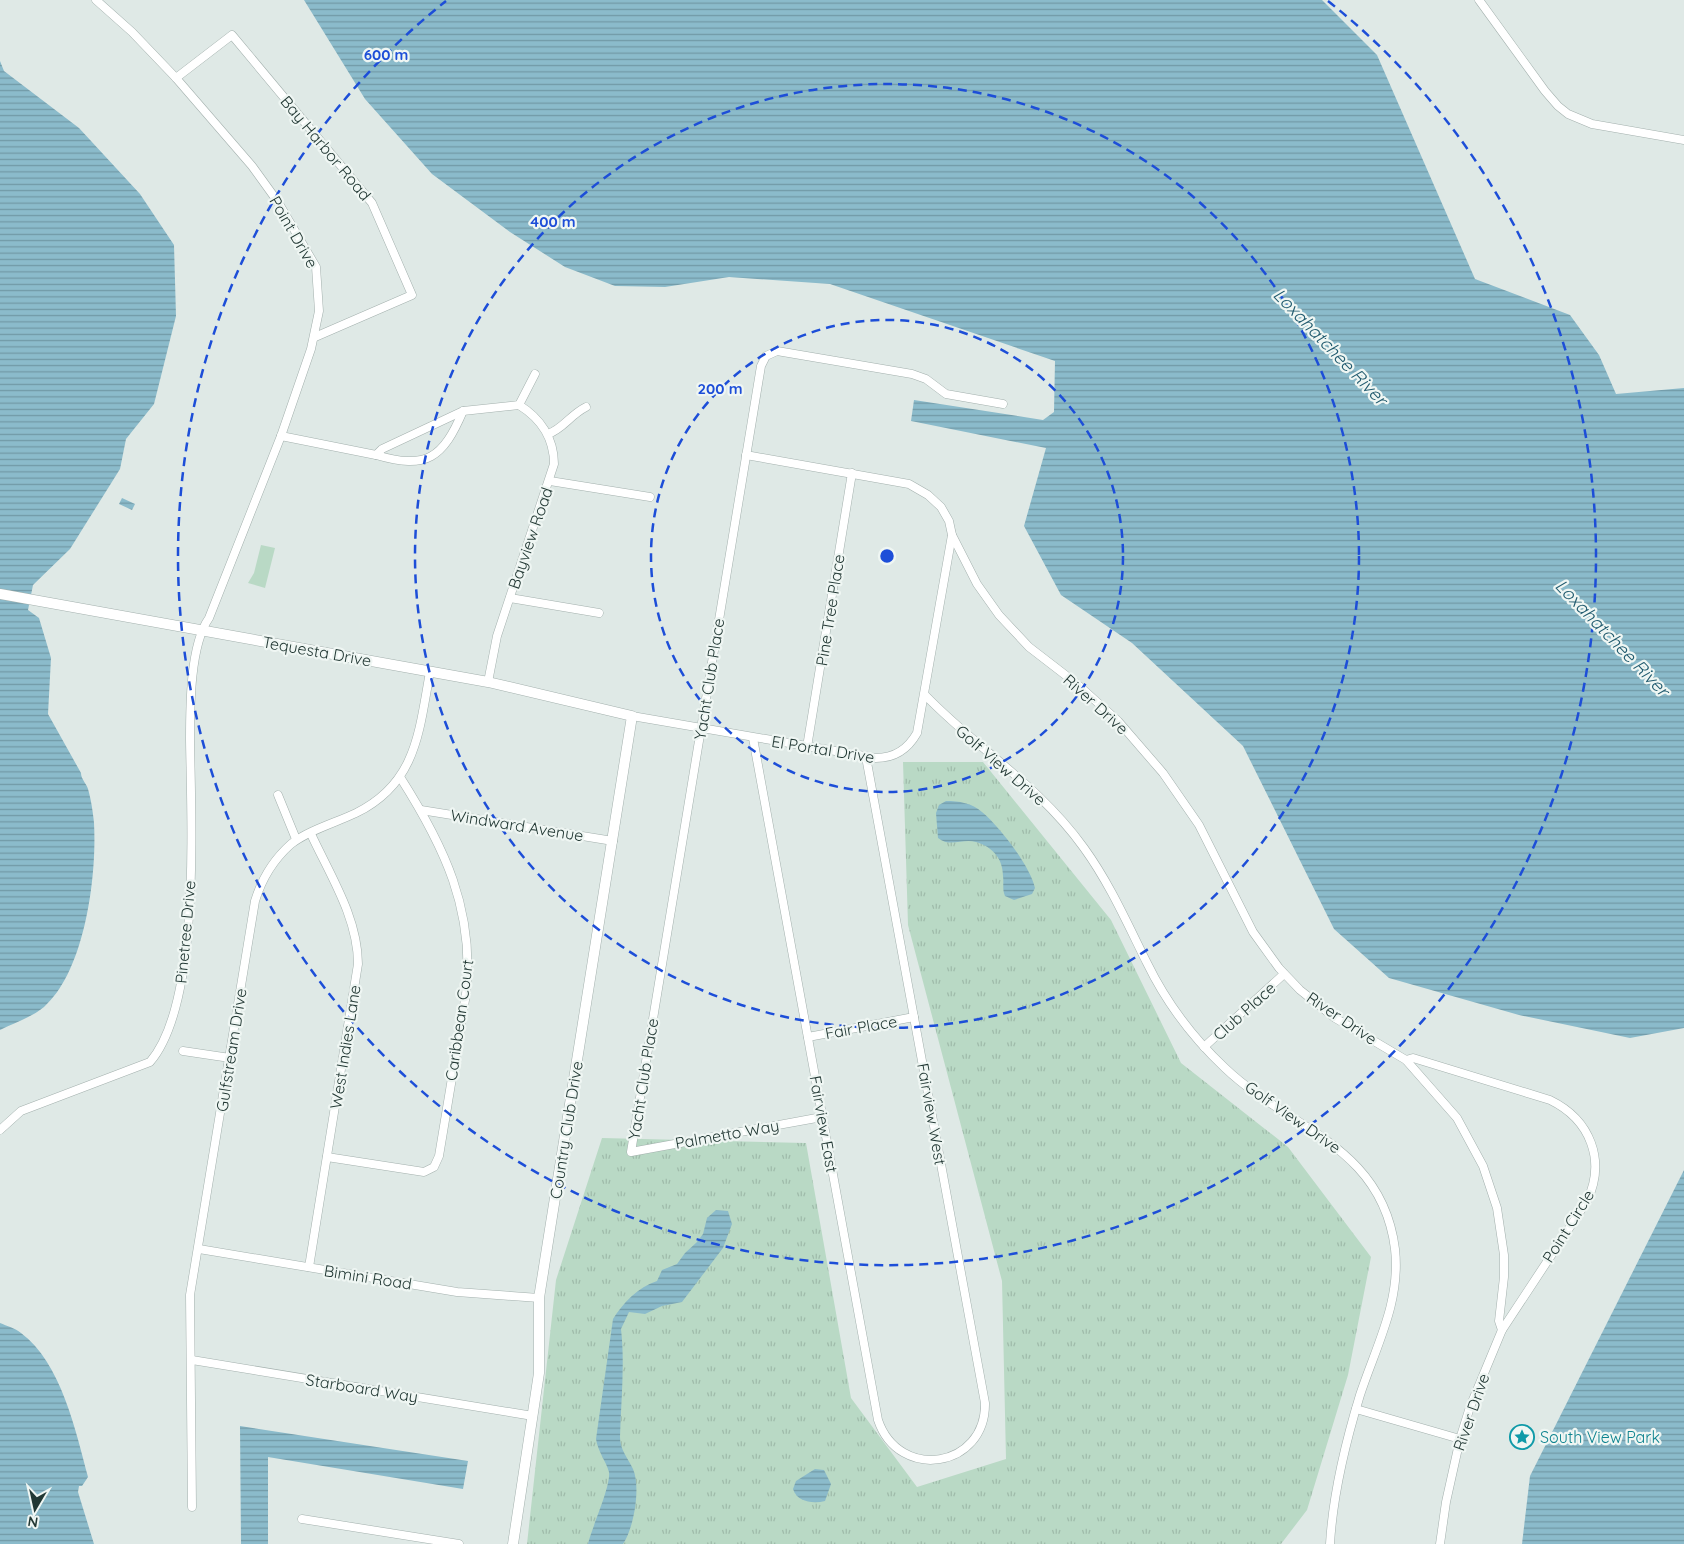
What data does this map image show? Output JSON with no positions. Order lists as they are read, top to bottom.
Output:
{
  "streets": {
    "street": [
      "Bay Harbor Road",
      "Point Drive",
      "Bayview Road",
      "Pine Tree Place",
      "Tequesta Drive",
      "Yacht Club Place",
      "River Drive",
      "El Portal Drive",
      "Golf View Drive",
      "Windward Avenue",
      "Pinetree Drive",
      "Club Place",
      "Caribbean Court",
      "Fair Place",
      "West Indies Lane",
      "Gulfstream Drive",
      "Fairview West",
      "Fairview East",
      "Country Club Drive",
      "Palmetto Way",
      "Point Circle",
      "Bimini Road",
      "Starboard Way"
    ]
  },
  "crossings": [
    ["Bay Harbor Road", "Point Drive"],
    ["Point Drive", "Tequesta Drive"],
    ["Point Drive", "Pinetree Drive"],
    ["Bayview Road", "Tequesta Drive"],
    ["Pine Tree Place", "El Portal Drive"],
    ["Tequesta Drive", "El Portal Drive"],
    ["Tequesta Drive", "Pinetree Drive"],
    ["Tequesta Drive", "Gulfstream Drive"],
    ["Tequesta Drive", "Country Club Drive"],
    ["Yacht Club Place", "El Portal Drive"],
    ["Yacht Club Place", "Palmetto Way"],
    ["River Drive", "El Portal Drive"],
    ["River Drive", "Club Place"],
    ["River Drive", "Point Circle"],
    ["El Portal Drive", "Golf View Drive"],
    ["El Portal Drive", "Fairview West"],
    ["El Portal Drive", "Fairview East"],
    ["El Portal Drive", "Country Club Drive"],
    ["Golf View Drive", "Club Place"],
    ["Windward Avenue", "Caribbean Court"],
    ["Windward Avenue", "Country Club Drive"],
    ["Caribbean Court", "West Indies Lane"],
    ["Caribbean Court", "Gulfstream Drive"],
    ["Fair Place", "Fairview West"],
    ["Fair Place", "Fairview East"],
    ["West Indies Lane", "Gulfstream Drive"],
    ["West Indies Lane", "Bimini Road"],
    ["Gulfstream Drive", "Bimini Road"],
    ["Gulfstream Drive", "Starboard Way"],
    ["Fairview West", "Fairview East"],
    ["Fairview East", "Palmetto Way"],
    ["Country Club Drive", "Bimini Road"],
    ["Country Club Drive", "Starboard Way"]
  ],
  "water": ["Loxahatchee River"],
  "places": {
    "place": ["South View Park"]
  },
  "north": "bottom",
  "rings": ["600 m", "400 m", "200 m"]
}
